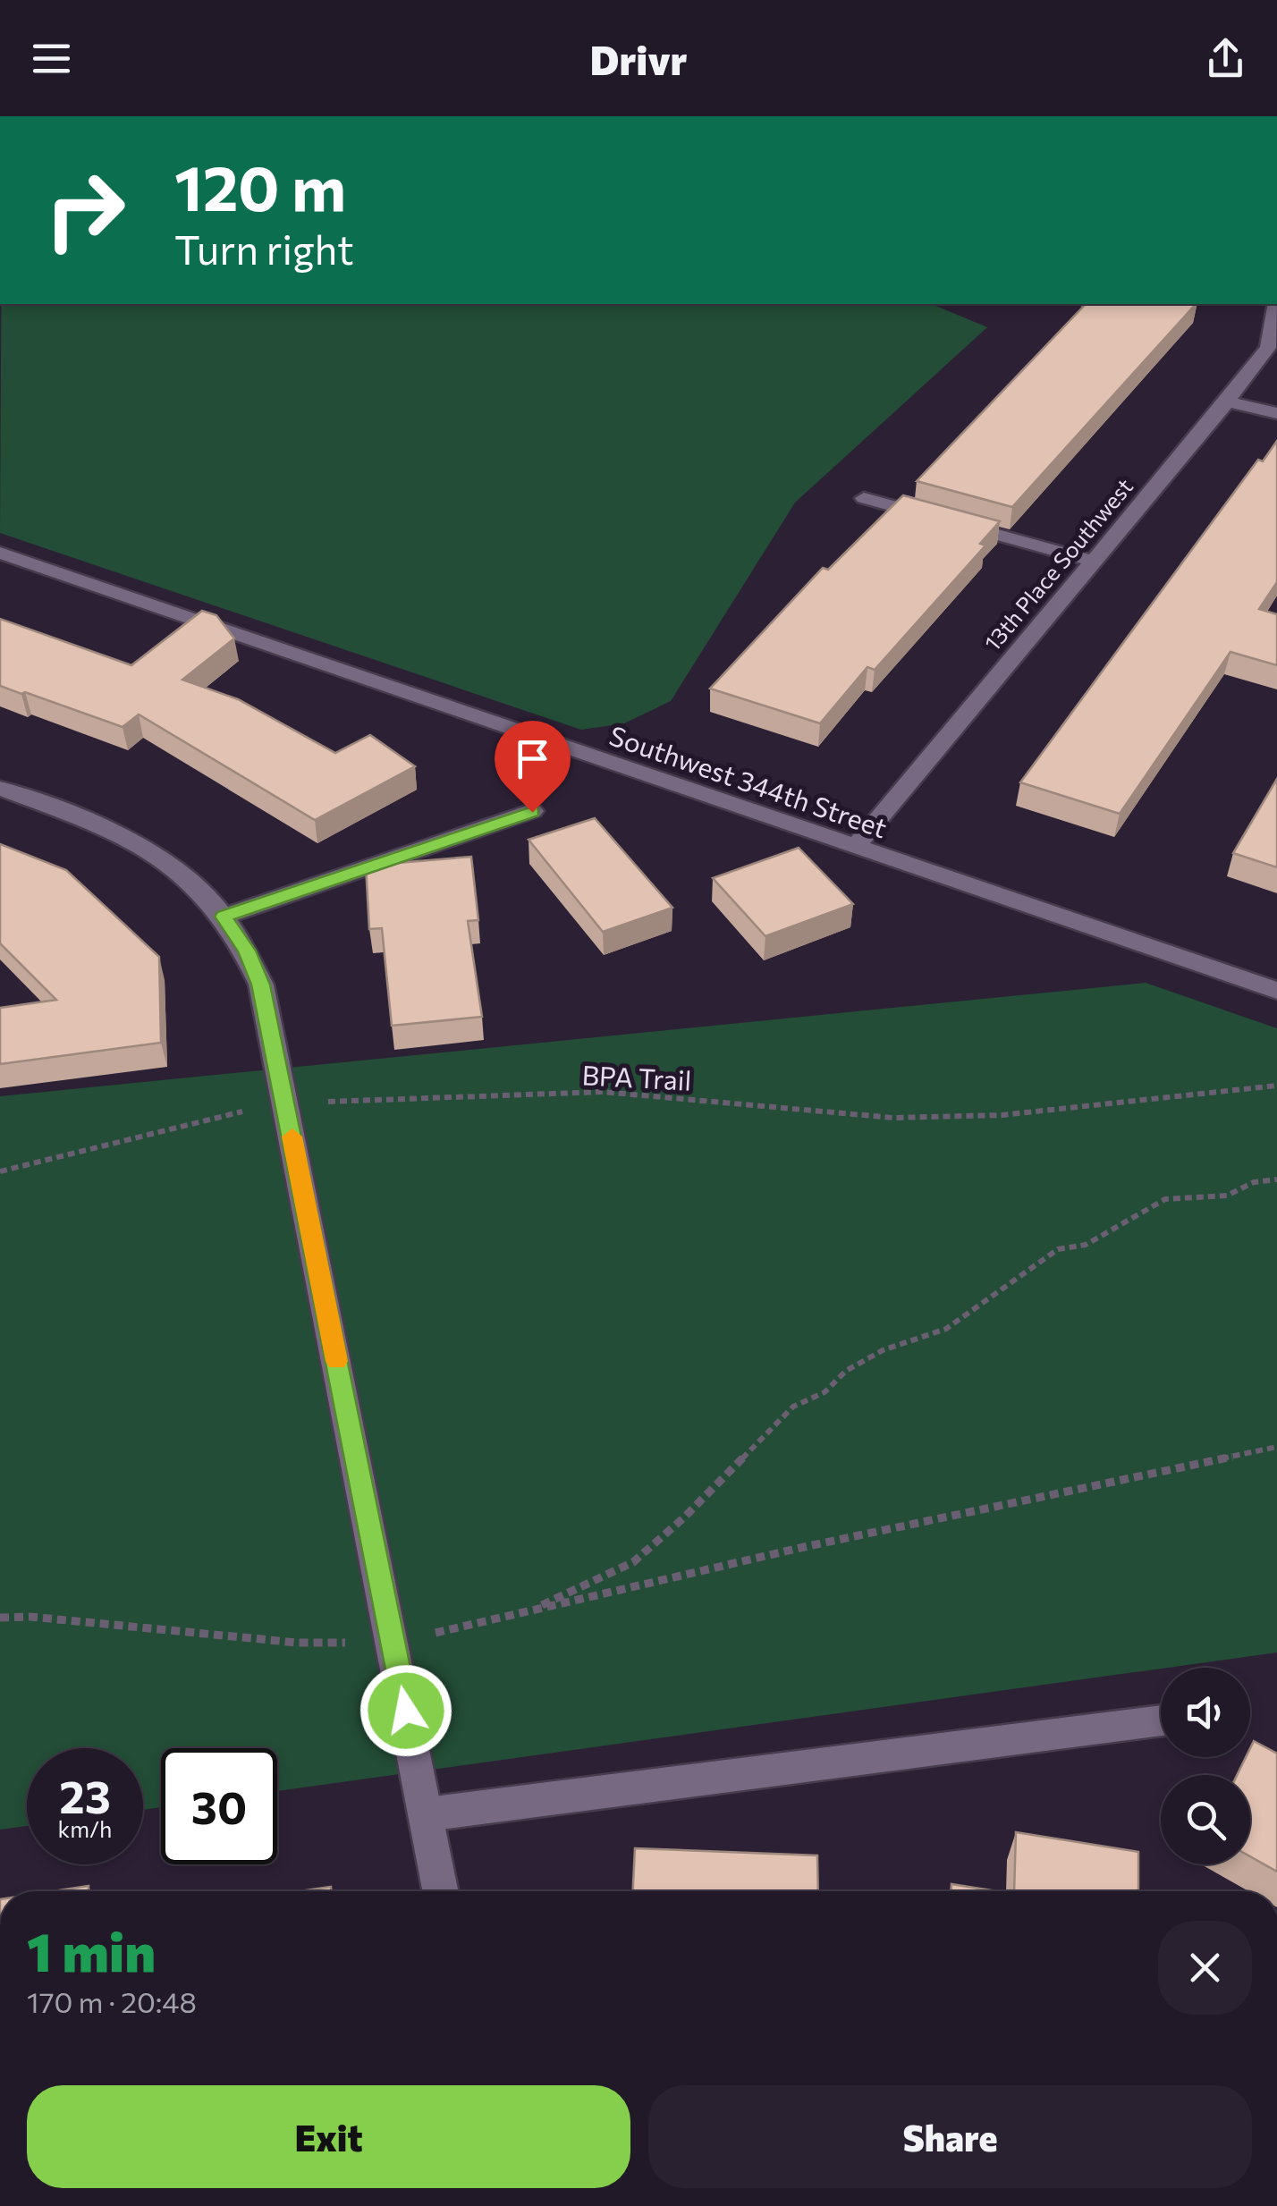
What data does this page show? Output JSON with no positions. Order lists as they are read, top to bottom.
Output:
{
  "streets": {
    "street": ["13th Place Southwest", "Southwest 344th Street"],
    "path": ["BPA Trail"]
  },
  "crossings": [
    ["13th Place Southwest", "Southwest 344th Street"]
  ],
  "page": {
    "header": "Drivr",
    "turn": ["120 m", "Turn right"],
    "speed": "23 km/h",
    "limit": "30",
    "heading": ["1 min", "170 m · 20:48"],
    "buttons": ["Exit", "Share"]
  }
}
